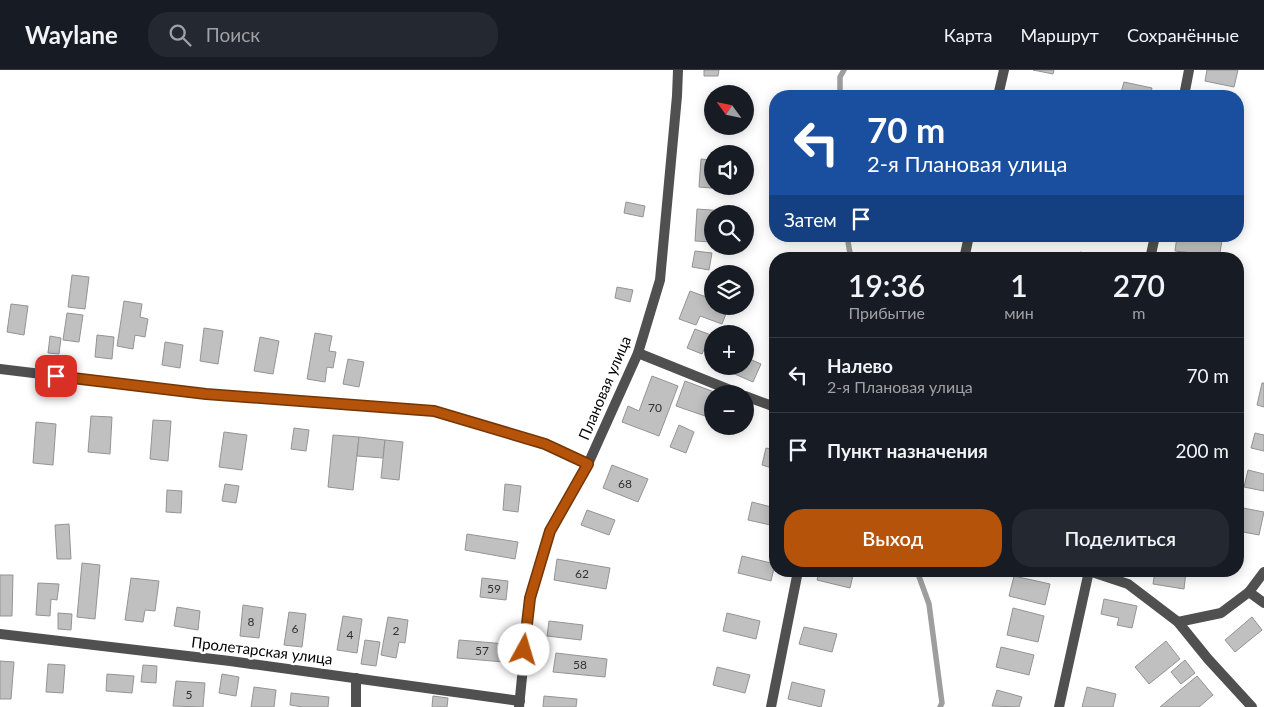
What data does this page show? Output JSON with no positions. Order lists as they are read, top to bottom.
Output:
{
  "streets": {
    "street": ["Плановая улица", "Пролетарская улица"]
  },
  "crossings": [
    ["Плановая улица", "Пролетарская улица"]
  ],
  "house_numbers": [
    "70",
    "68",
    "62",
    "59",
    "8",
    "6",
    "2",
    "4",
    "57",
    "58",
    "5"
  ],
  "north": "top left",
  "page": {
    "header": "Waylane",
    "search": "Поиск",
    "nav": ["Карта", "Маршрут", "Сохранённые"],
    "map_buttons": ["+", "−"],
    "turn": ["70 m", "2-я Плановая улица"],
    "then": "Затем",
    "eta": [
      "19:36",
      "Прибытие",
      "1",
      "мин",
      "270",
      "m"
    ],
    "list": [
      {
        "name": "Налево",
        "note": "2-я Плановая улица",
        "value": "70 m"
      },
      {
        "name": "Пункт назначения",
        "value": "200 m"
      }
    ],
    "buttons": ["Выход", "Поделиться"]
  }
}
